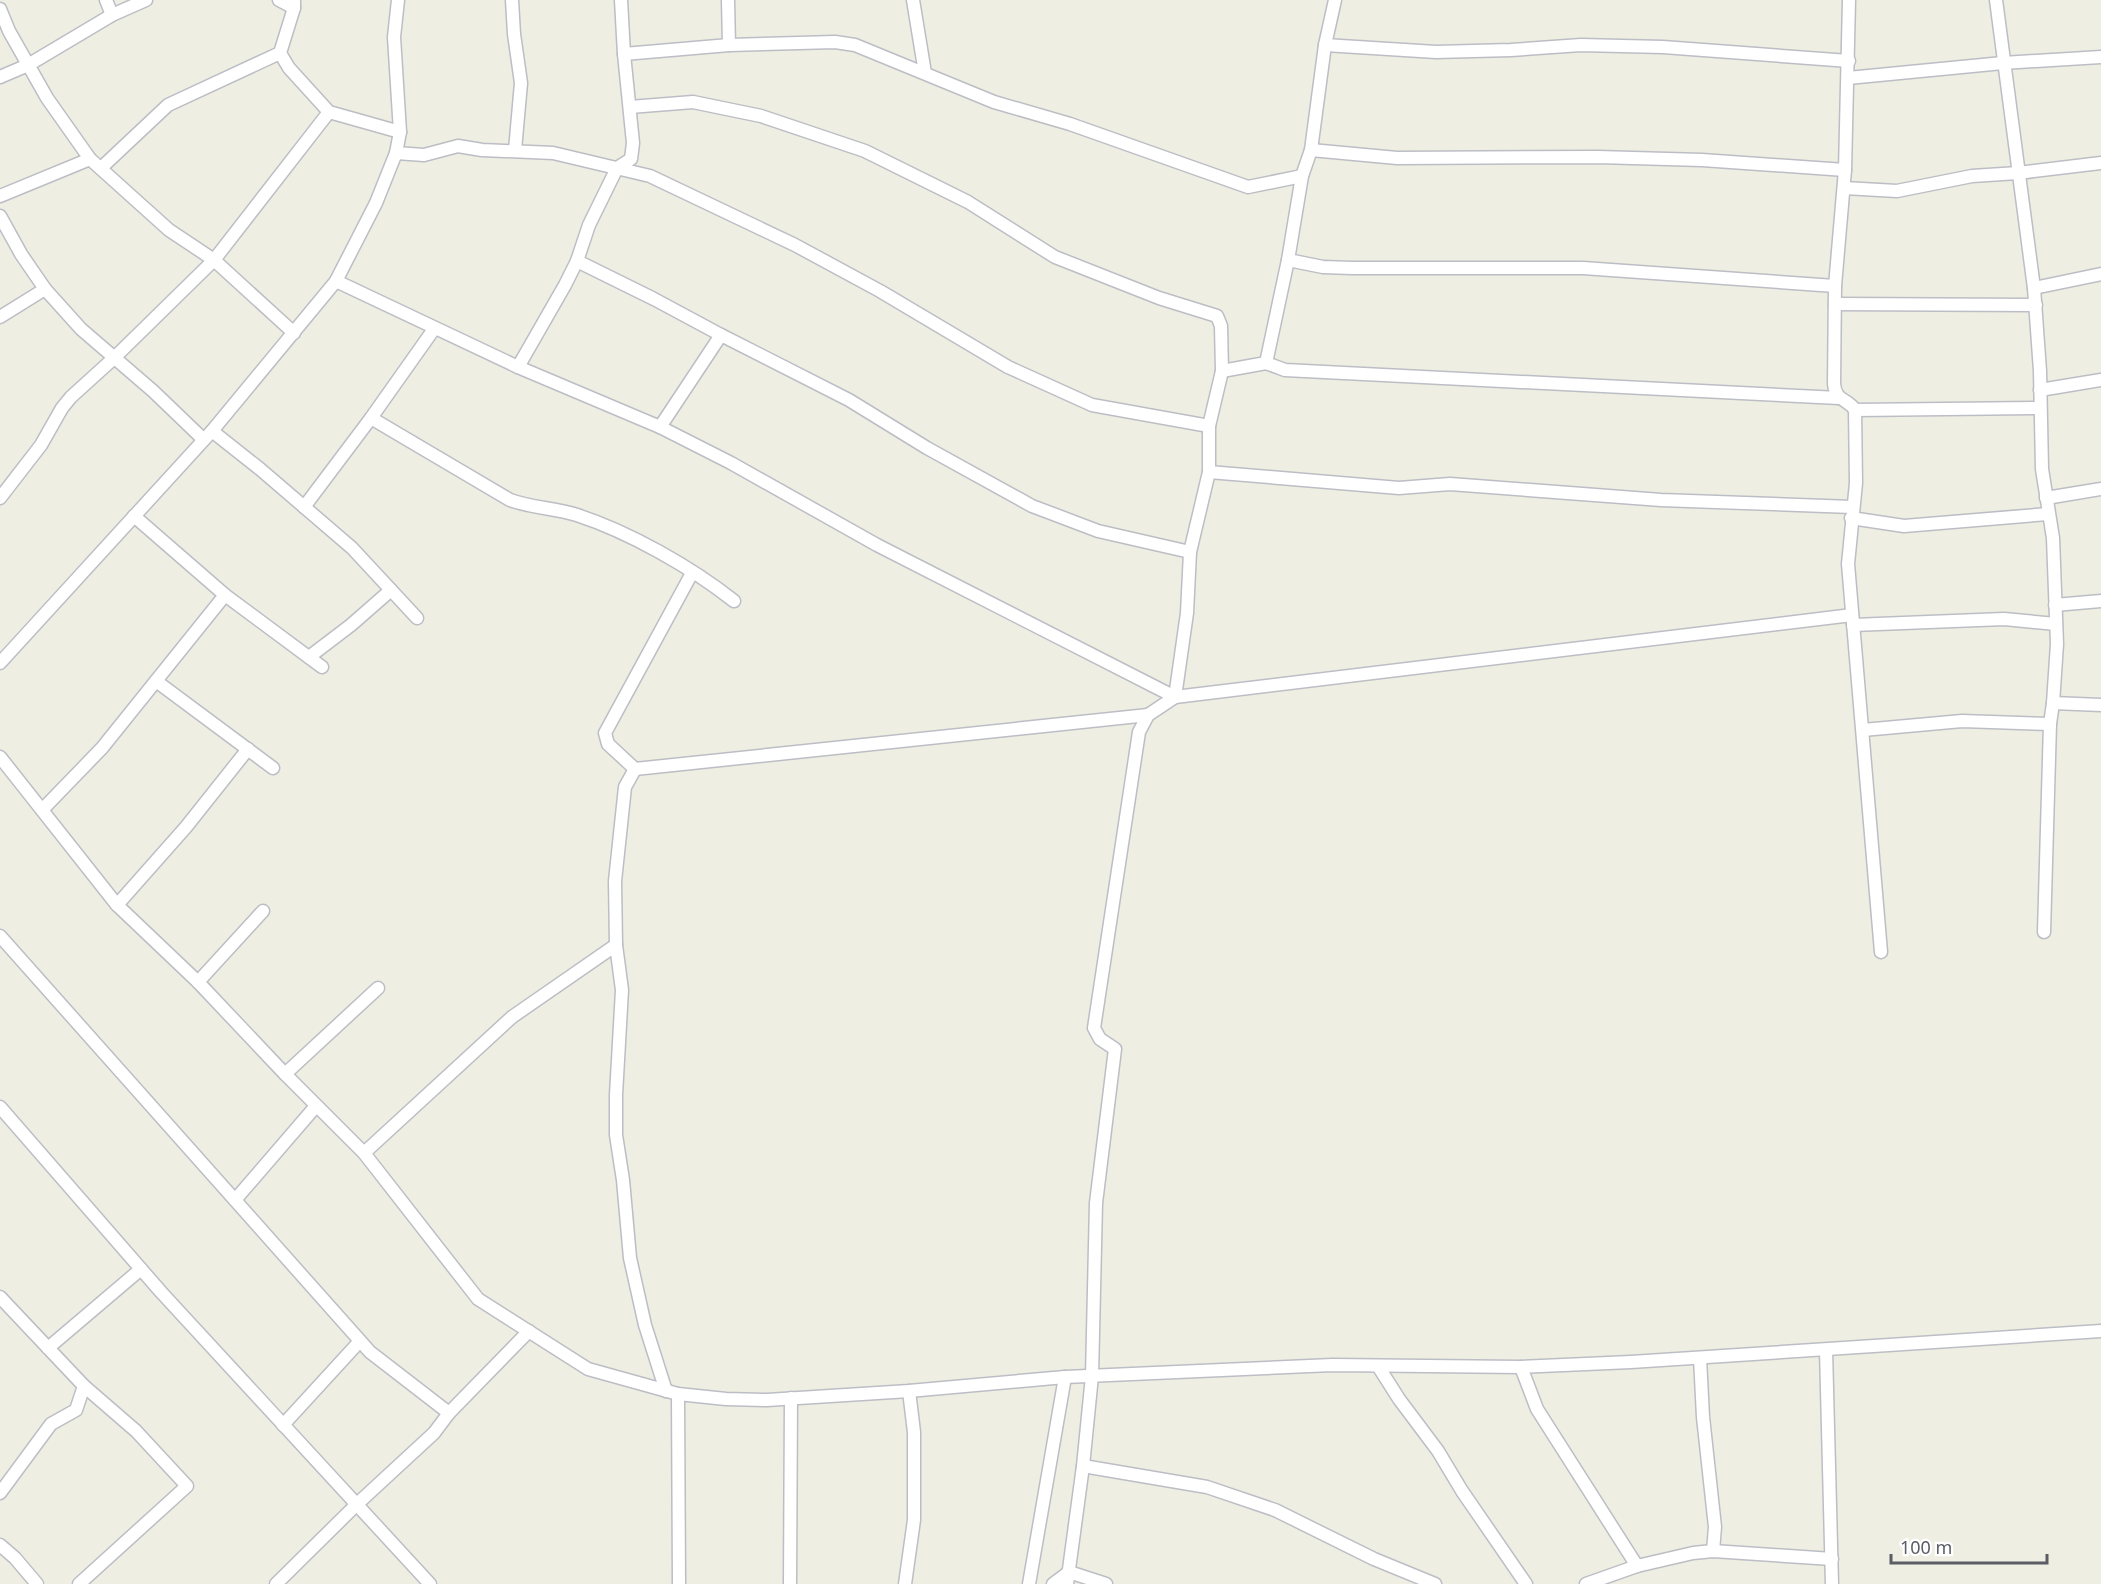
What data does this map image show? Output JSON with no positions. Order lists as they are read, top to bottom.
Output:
{
  "scale_bar": "100 m"
}
